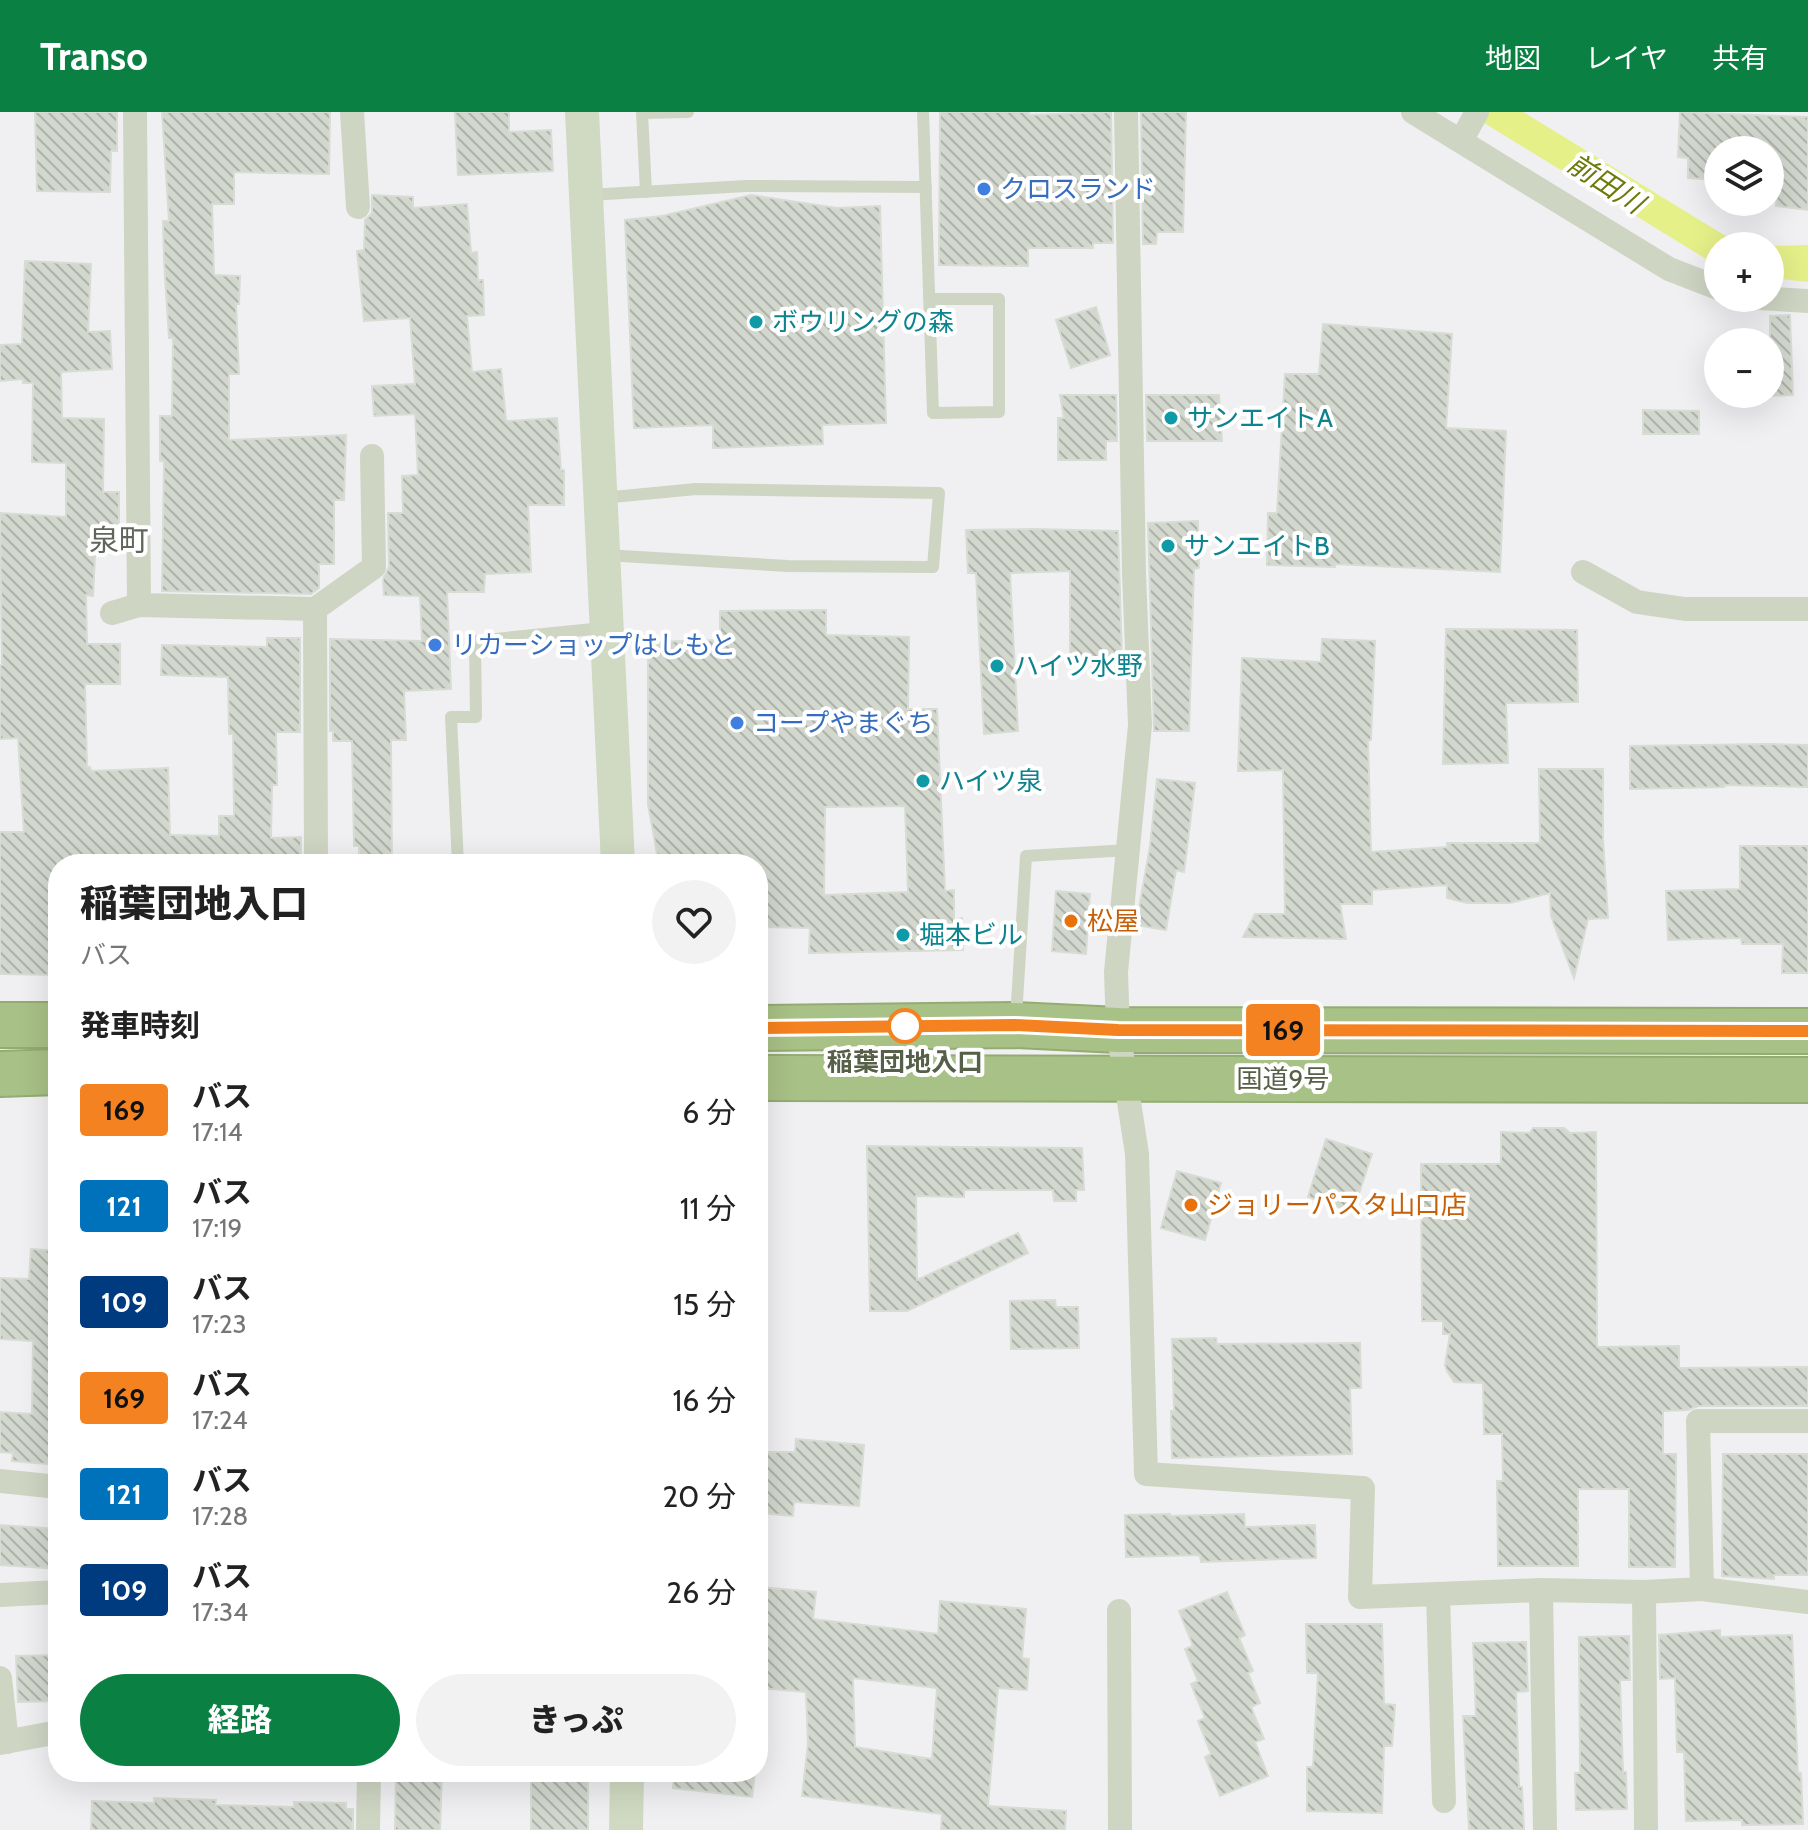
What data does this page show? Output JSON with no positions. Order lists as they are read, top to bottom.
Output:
{
  "streets": {
    "highway": ["国道9号"]
  },
  "districts": ["泉町"],
  "water": ["前田川"],
  "places": [
    "クロスランド",
    "ボウリングの森",
    "サンエイトA",
    "サンエイトB",
    "リカーショップはしもと",
    "ハイツ水野",
    "コープやまぐち",
    "ハイツ泉",
    "松屋",
    "堀本ビル",
    "稲葉団地入口",
    "ジョリーパスタ山口店"
  ],
  "lines": ["bus line 169"],
  "page": {
    "header": "Transo",
    "nav": ["地図", "レイヤ", "共有"],
    "on_map": "169",
    "map_buttons": ["+", "−"],
    "heading": [
      ["稲葉団地入口", "バス"],
      "発車時刻"
    ],
    "list": [
      {
        "mark": "169",
        "name": "バス",
        "note": "17:14",
        "value": "6 分"
      },
      {
        "mark": "121",
        "name": "バス",
        "note": "17:19",
        "value": "11 分"
      },
      {
        "mark": "109",
        "name": "バス",
        "note": "17:23",
        "value": "15 分"
      },
      {
        "mark": "169",
        "name": "バス",
        "note": "17:24",
        "value": "16 分"
      },
      {
        "mark": "121",
        "name": "バス",
        "note": "17:28",
        "value": "20 分"
      },
      {
        "mark": "109",
        "name": "バス",
        "note": "17:34",
        "value": "26 分"
      }
    ],
    "buttons": ["経路", "きっぷ"]
  }
}
